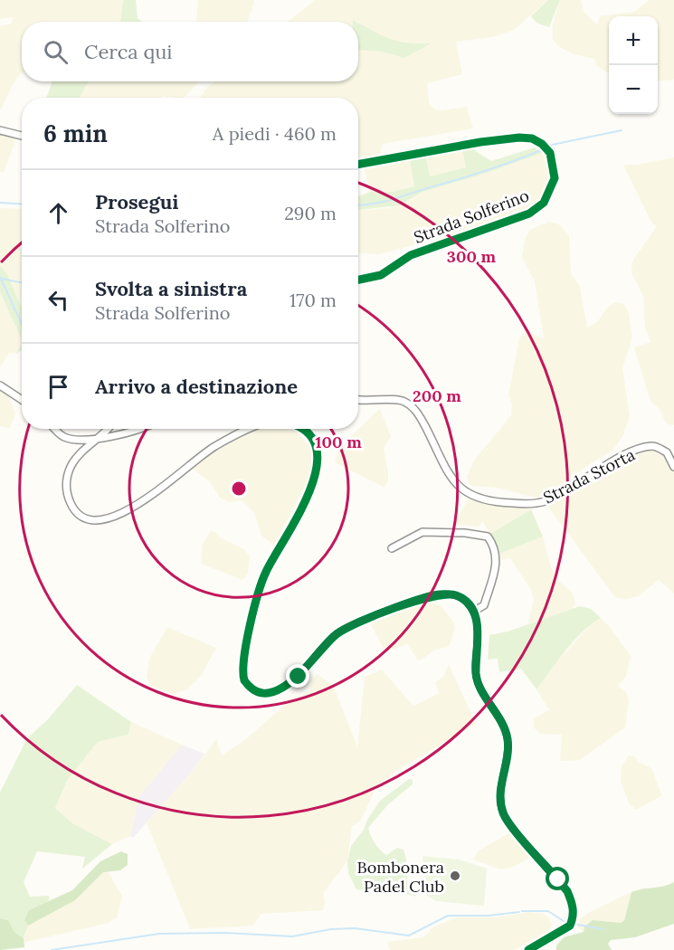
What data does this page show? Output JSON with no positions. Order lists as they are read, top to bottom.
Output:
{
  "streets": {
    "street": ["Strada Solferino", "Strada Storta"]
  },
  "places": ["Bombonera Padel Club"],
  "page": {
    "map_buttons": ["+", "−"],
    "search": "Cerca qui",
    "heading": ["6 min", "A piedi · 460 m"],
    "list": [
      ["Prosegui", "Strada Solferino", "290 m"],
      ["Svolta a sinistra", "Strada Solferino", "170 m"],
      "Arrivo a destinazione"
    ]
  },
  "rings": ["300 m", "200 m", "100 m"]
}
